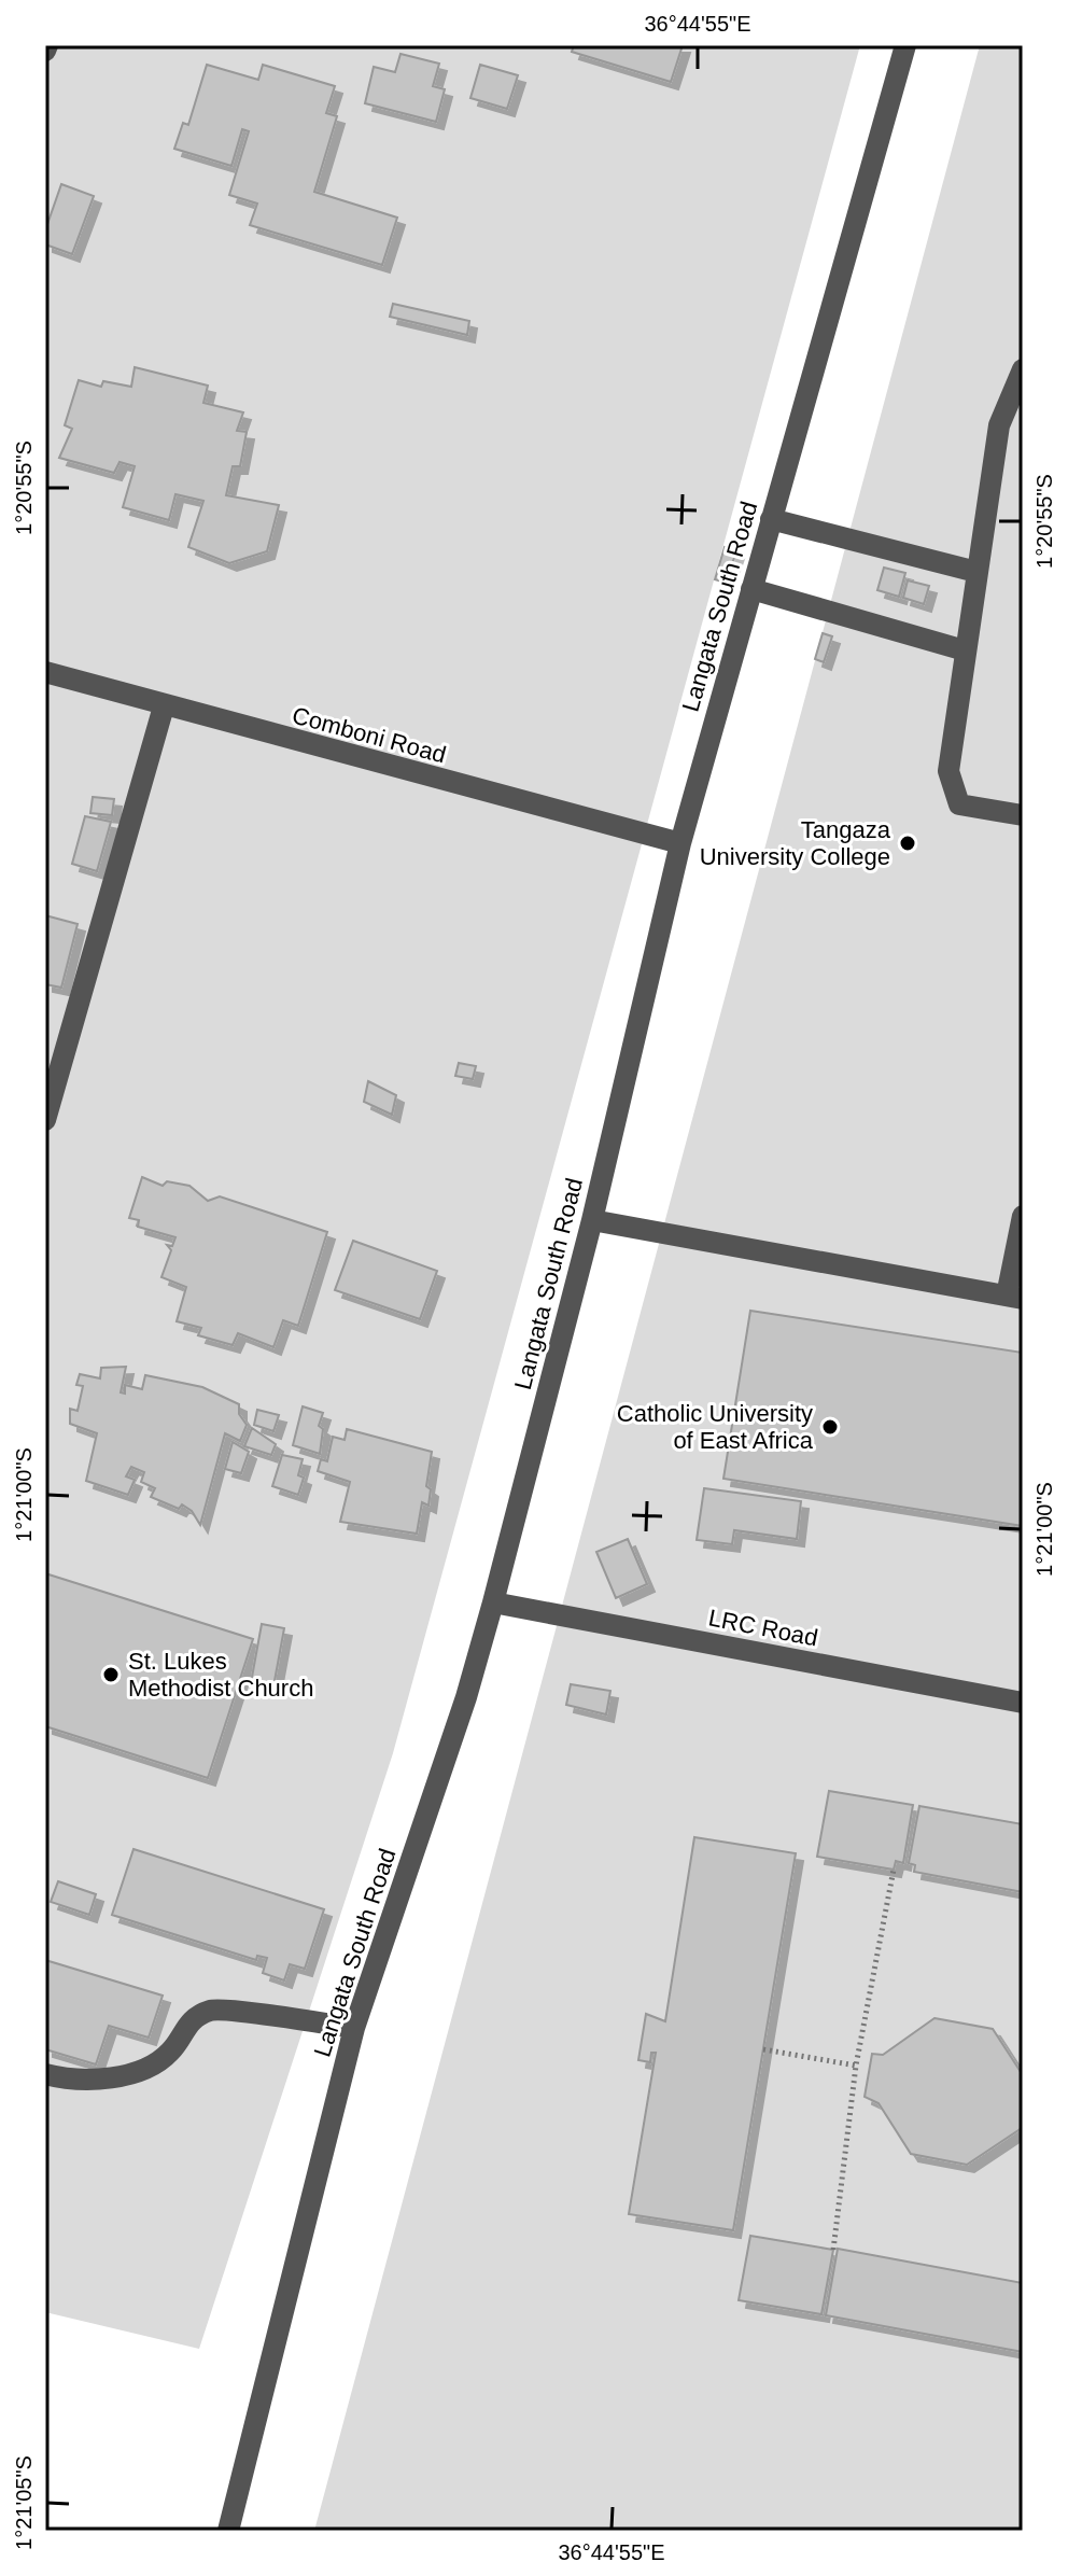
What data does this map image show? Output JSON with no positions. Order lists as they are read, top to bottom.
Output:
{
  "streets": {
    "street": ["Langata South Road", "Comboni Road", "LRC Road"]
  },
  "crossings": [
    ["Langata South Road", "Comboni Road"],
    ["Langata South Road", "LRC Road"]
  ],
  "places": ["Tangaza University College", "Catholic University of East Africa", "St. Lukes Methodist Church"],
  "coordinates": [
    "36°44'55\"E",
    "1°20'55\"S",
    "1°21'00\"S",
    "1°21'05\"S"
  ]
}
